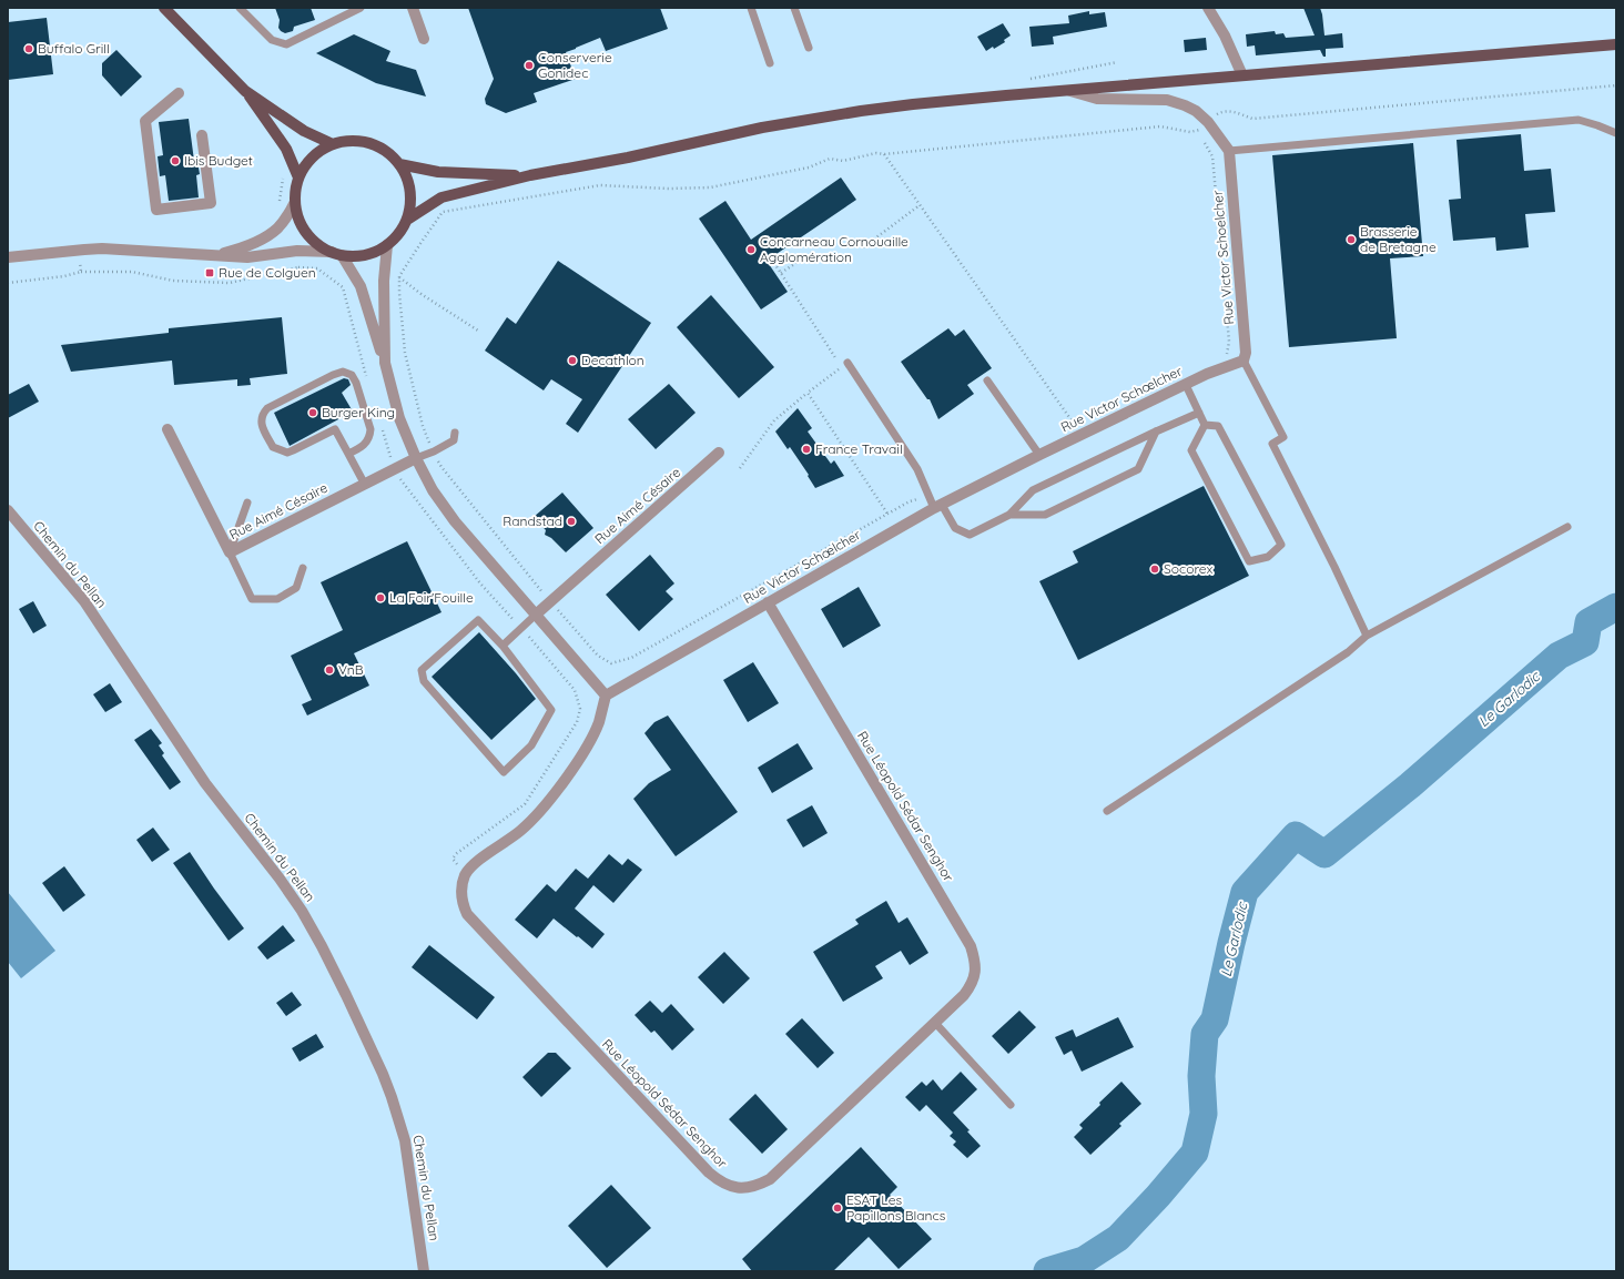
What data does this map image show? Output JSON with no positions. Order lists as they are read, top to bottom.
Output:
{
  "streets": {
    "street": [
      "Rue Victor Schoelcher",
      "Rue Victor Schœlcher",
      "Rue Aimé Césaire",
      "Chemin du Pellan",
      "Rue Léopold Sédar Senghor"
    ]
  },
  "crossings": [
    ["Rue Victor Schoelcher", "Rue Victor Schœlcher"],
    ["Rue Victor Schœlcher", "Rue Léopold Sédar Senghor"]
  ],
  "water": ["Le Garlodic"],
  "places": {
    "other": [
      "Buffalo Grill",
      "Conserverie Gonidec",
      "Ibis Budget",
      "Brasserie de Bretagne",
      "Concarneau Cornouaille Agglomération",
      "Decathlon",
      "Burger King",
      "France Travail",
      "Randstad",
      "Socorex",
      "La Foir'Fouille",
      "VnB",
      "ESAT Les Papillons Blancs"
    ],
    "transit": ["Rue de Colguen"]
  }
}
